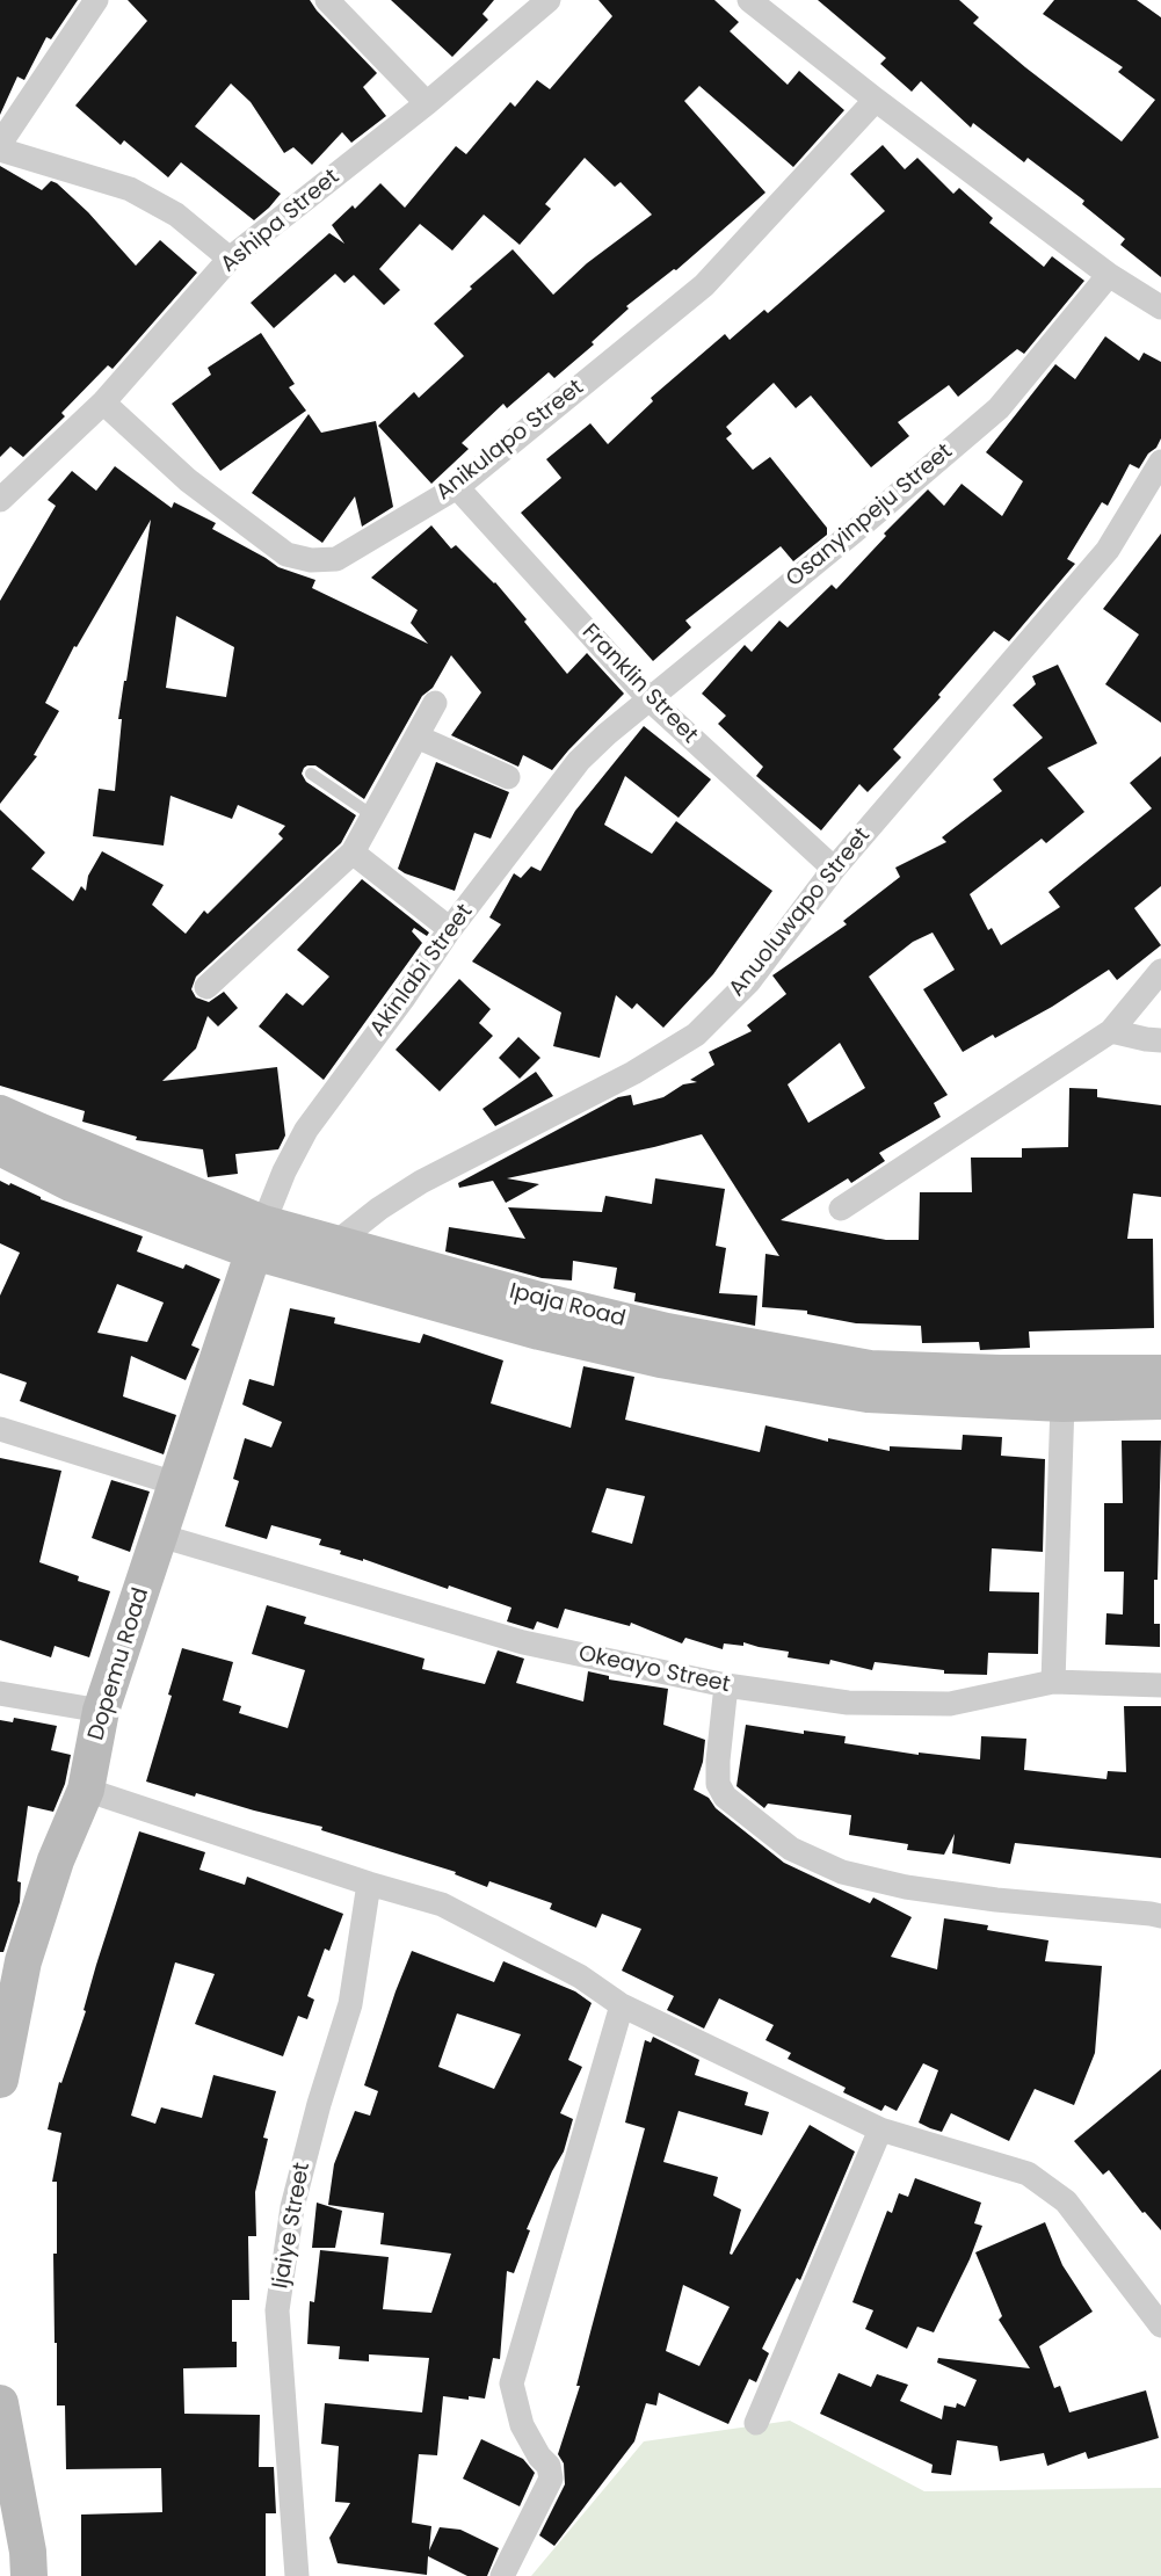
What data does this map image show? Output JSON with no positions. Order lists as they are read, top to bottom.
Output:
{
  "streets": {
    "main road": ["Ipaja Road", "Dopemu Road"],
    "street": [
      "Ashipa Street",
      "Anikulapo Street",
      "Osanyinpeju Street",
      "Franklin Street",
      "Anuoluwapo Street",
      "Akinlabi Street",
      "Okeayo Street",
      "Ijaiye Street"
    ]
  },
  "crossings": [
    ["Ashipa Street", "Anikulapo Street"],
    ["Anikulapo Street", "Franklin Street"],
    ["Osanyinpeju Street", "Franklin Street"],
    ["Osanyinpeju Street", "Akinlabi Street"],
    ["Franklin Street", "Anuoluwapo Street"],
    ["Anuoluwapo Street", "Ipaja Road"],
    ["Akinlabi Street", "Ipaja Road"],
    ["Akinlabi Street", "Dopemu Road"],
    ["Ipaja Road", "Dopemu Road"],
    ["Dopemu Road", "Okeayo Street"]
  ]
}
